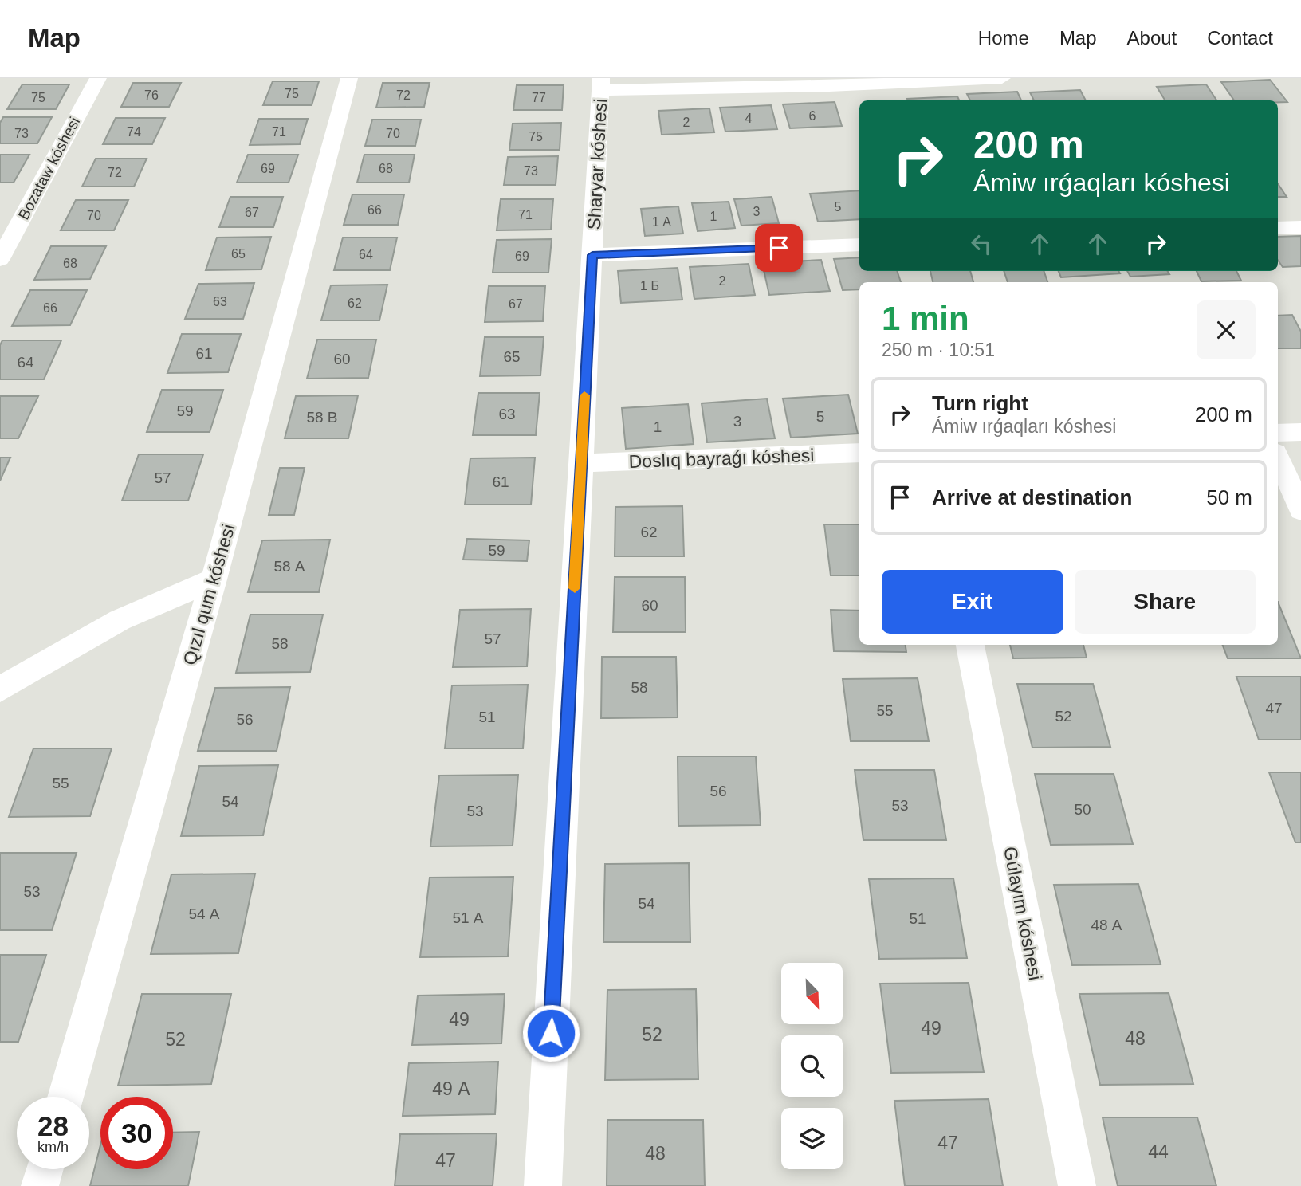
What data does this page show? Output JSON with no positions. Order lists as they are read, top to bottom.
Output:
{
  "streets": {
    "street": [
      "Sharyar kóshesi",
      "Bozataw kóshesi",
      "Doslıq bayraǵı kóshesi",
      "Qızıl qum kóshesi",
      "Gúlayım kóshesi"
    ]
  },
  "crossings": [
    ["Sharyar kóshesi", "Doslıq bayraǵı kóshesi"]
  ],
  "house_numbers": [
    "75",
    "76",
    "72",
    "75",
    "77",
    "6",
    "4",
    "2",
    "74",
    "71",
    "73",
    "70",
    "75",
    "69",
    "68",
    "73",
    "72",
    "5",
    "66",
    "3",
    "67",
    "71",
    "70",
    "1",
    "1 А",
    "65",
    "64",
    "69",
    "68",
    "2",
    "1 Б",
    "63",
    "62",
    "67",
    "66",
    "61",
    "65",
    "60",
    "64",
    "59",
    "63",
    "5",
    "58 В",
    "3",
    "1",
    "57",
    "61",
    "62",
    "59",
    "58 А",
    "60",
    "57",
    "58",
    "58",
    "47",
    "55",
    "52",
    "51",
    "56",
    "55",
    "56",
    "54",
    "53",
    "50",
    "53",
    "53",
    "54",
    "54 А",
    "51 А",
    "51",
    "48 А",
    "49",
    "49",
    "52",
    "48",
    "52",
    "49 А",
    "47",
    "44",
    "48",
    "47"
  ],
  "north": "bottom right",
  "page": {
    "header": "Map",
    "nav": [
      "Home",
      "Map",
      "About",
      "Contact"
    ],
    "turn": ["200 m", "Ámiw ırǵaqları kóshesi"],
    "heading": ["1 min", "250 m · 10:51"],
    "list": [
      {
        "name": "Turn right",
        "note": "Ámiw ırǵaqları kóshesi",
        "value": "200 m"
      },
      {
        "name": "Arrive at destination",
        "value": "50 m"
      }
    ],
    "buttons": ["Exit", "Share"],
    "speed": "28 km/h",
    "limit": "30"
  }
}
